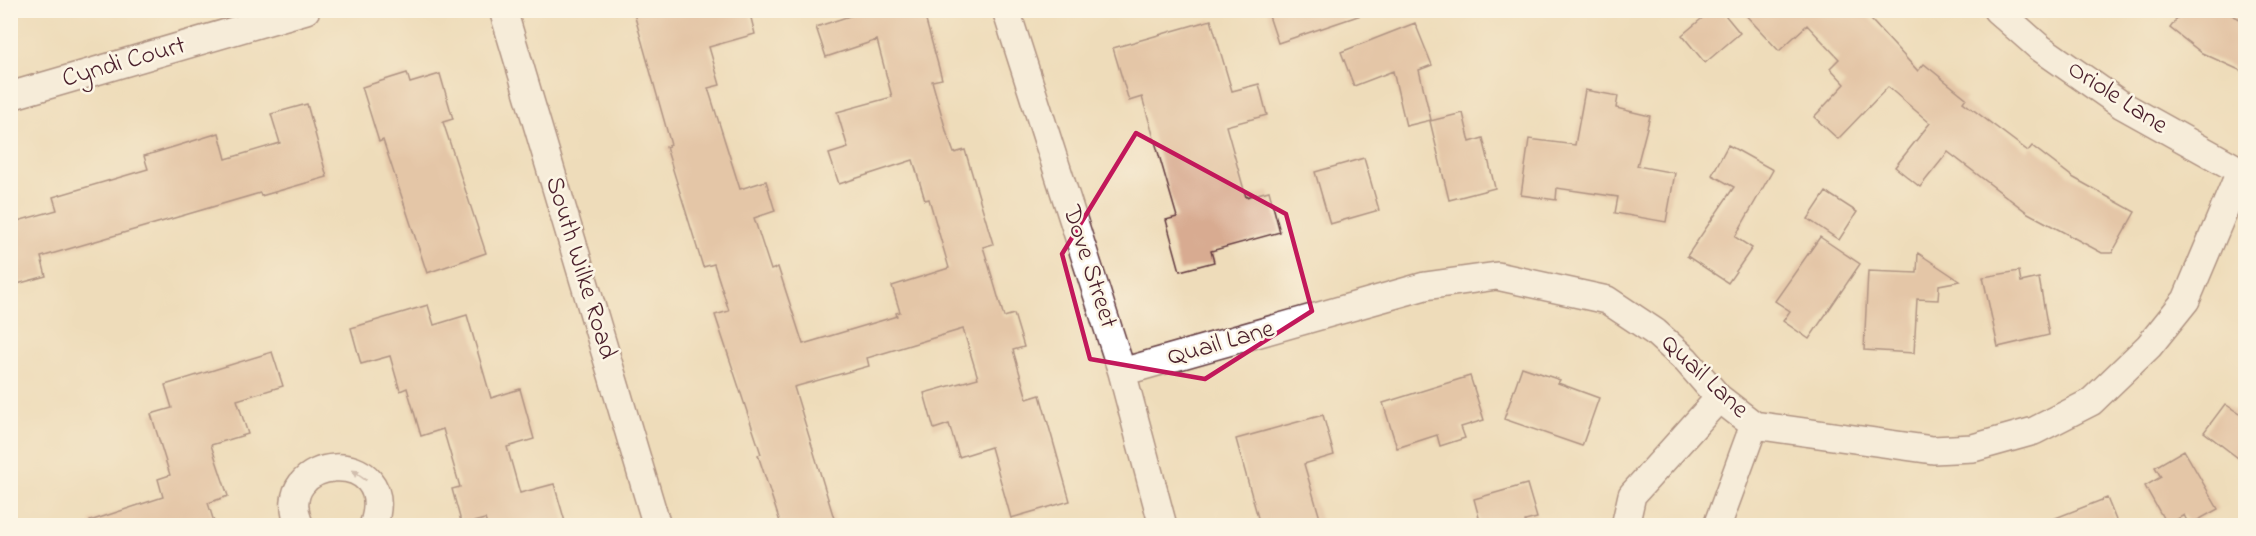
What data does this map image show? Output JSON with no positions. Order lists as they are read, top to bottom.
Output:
{
  "streets": {
    "street": [
      "Cyndi Court",
      "Oriole Lane",
      "Dove Street",
      "South Wilke Road",
      "Quail Lane"
    ]
  },
  "crossings": [
    ["Oriole Lane", "Quail Lane"],
    ["Dove Street", "Quail Lane"]
  ]
}
